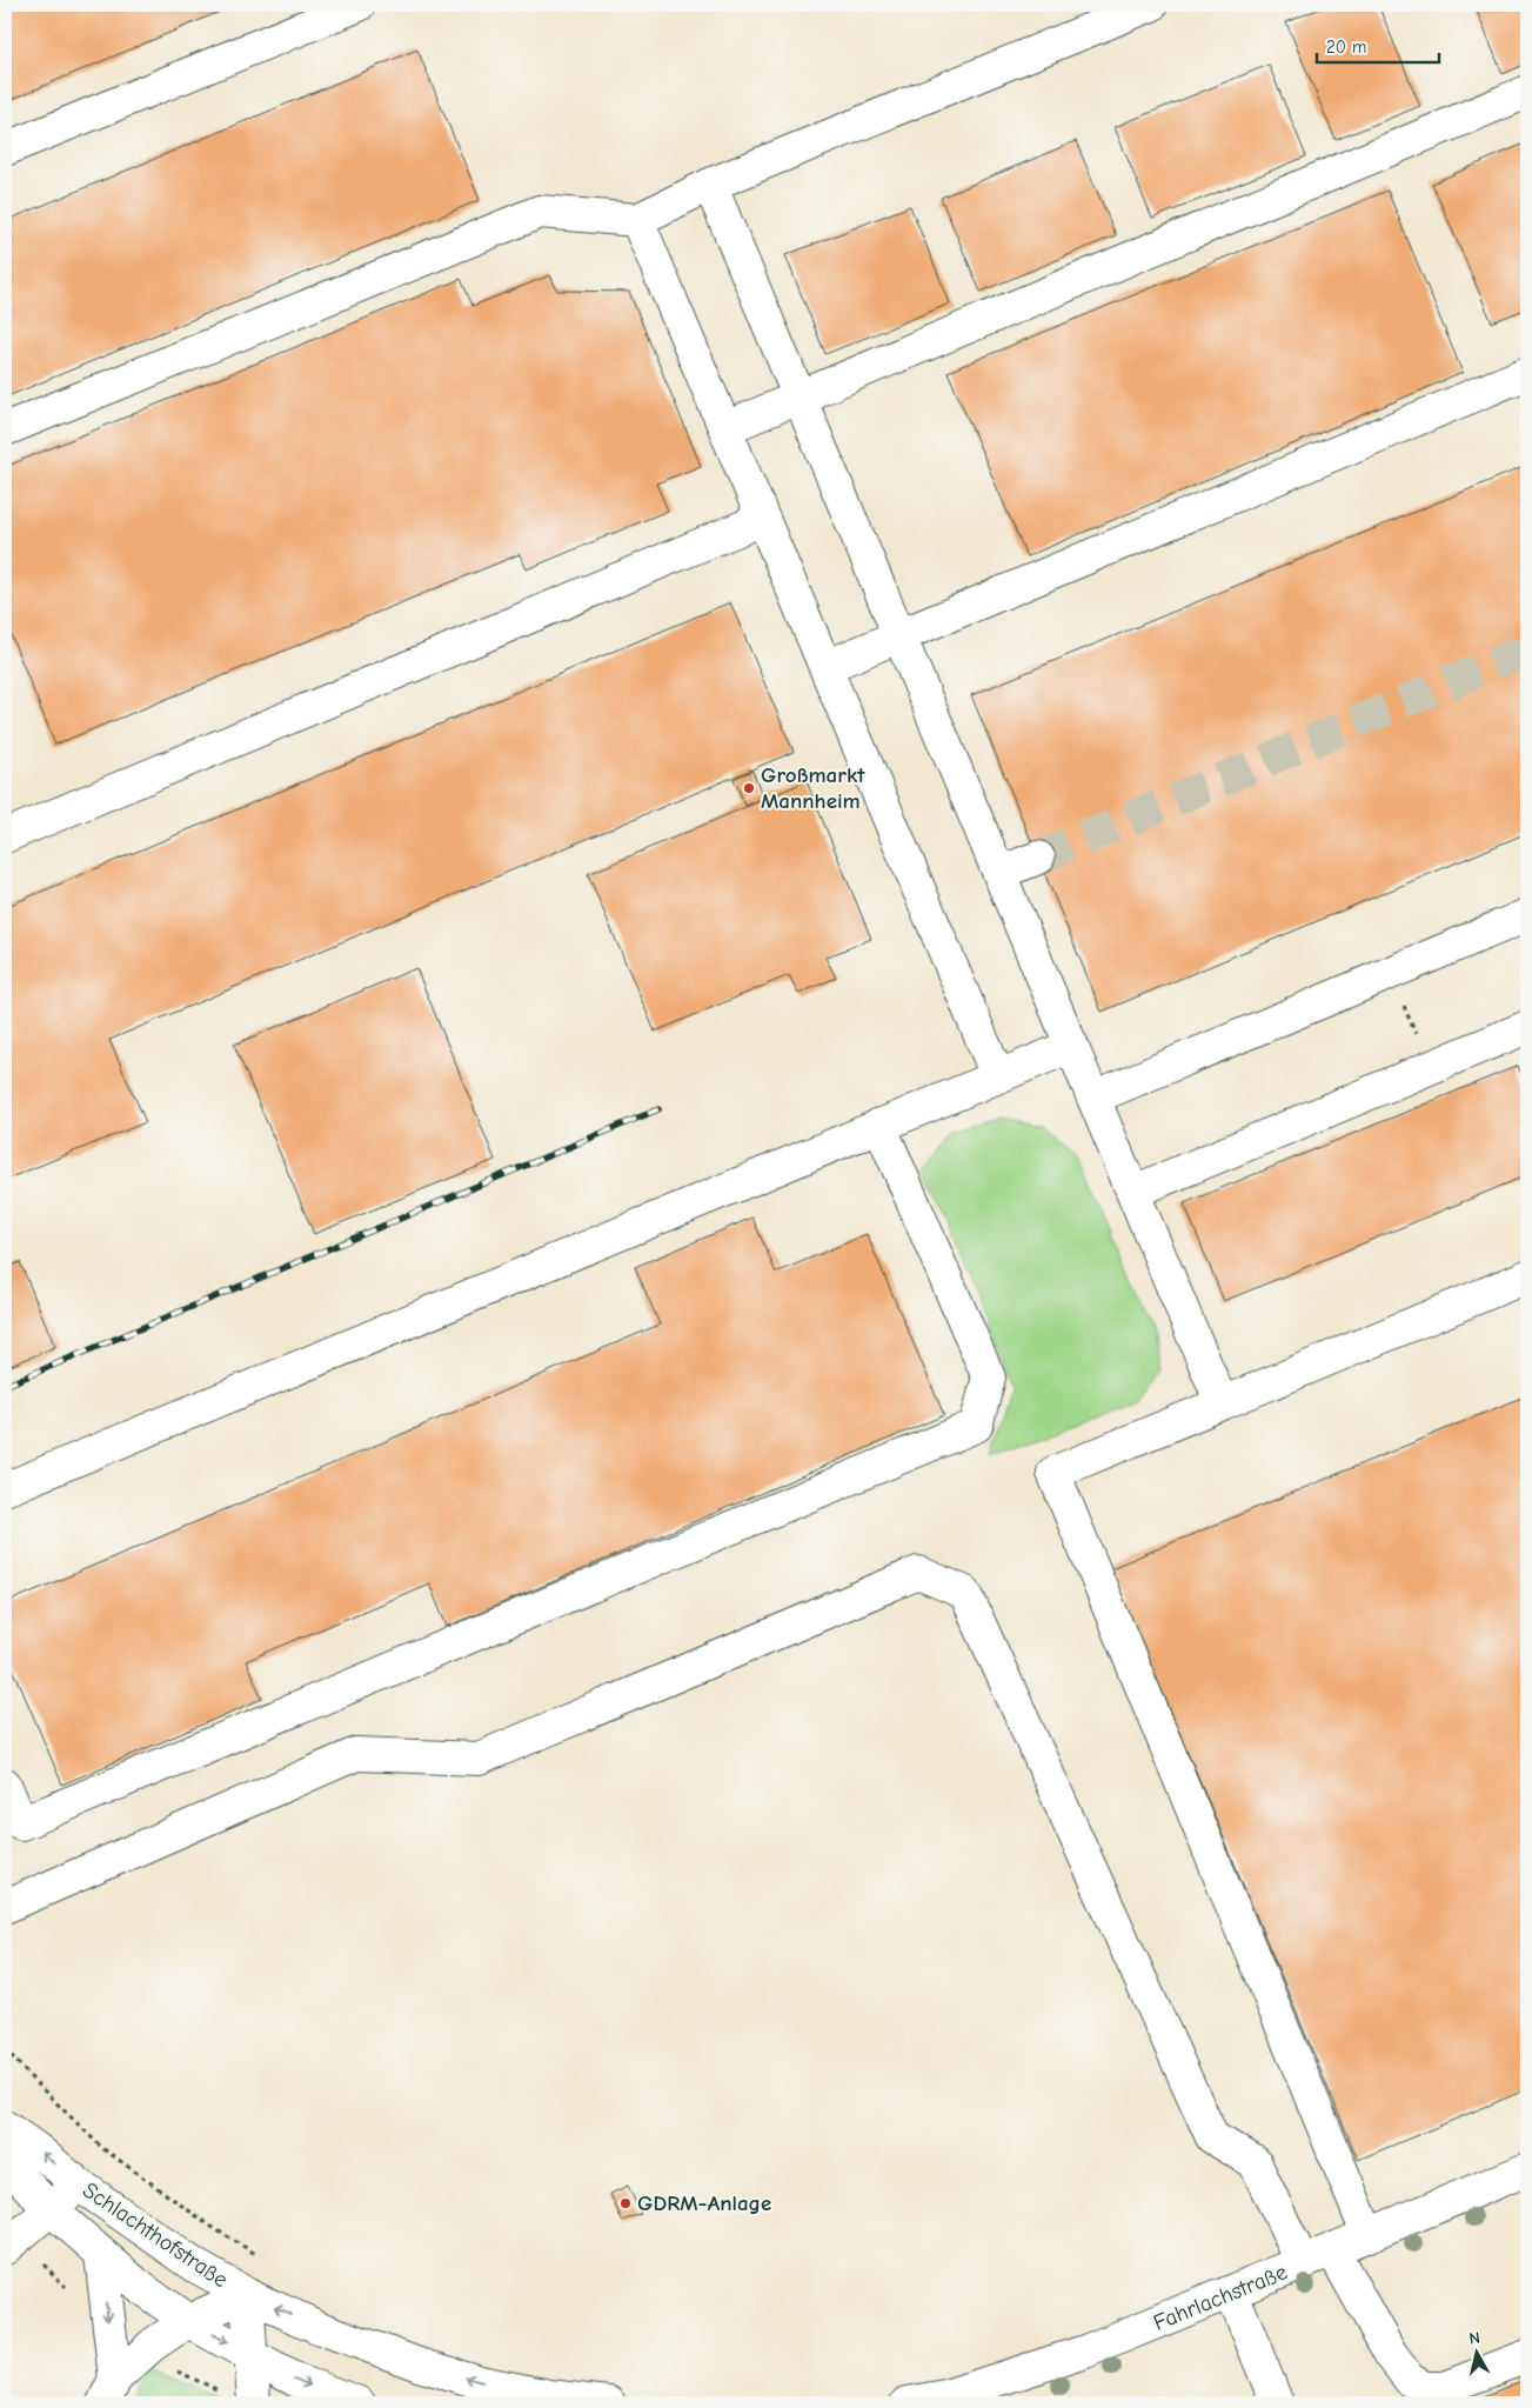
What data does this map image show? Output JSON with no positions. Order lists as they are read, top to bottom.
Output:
{
  "streets": {
    "street": ["Schlachthofstraße", "Fahrlachstraße"]
  },
  "places": ["Großmarkt Mannheim", "GDRM-Anlage"],
  "scale_bar": "20 m",
  "north": "top"
}
